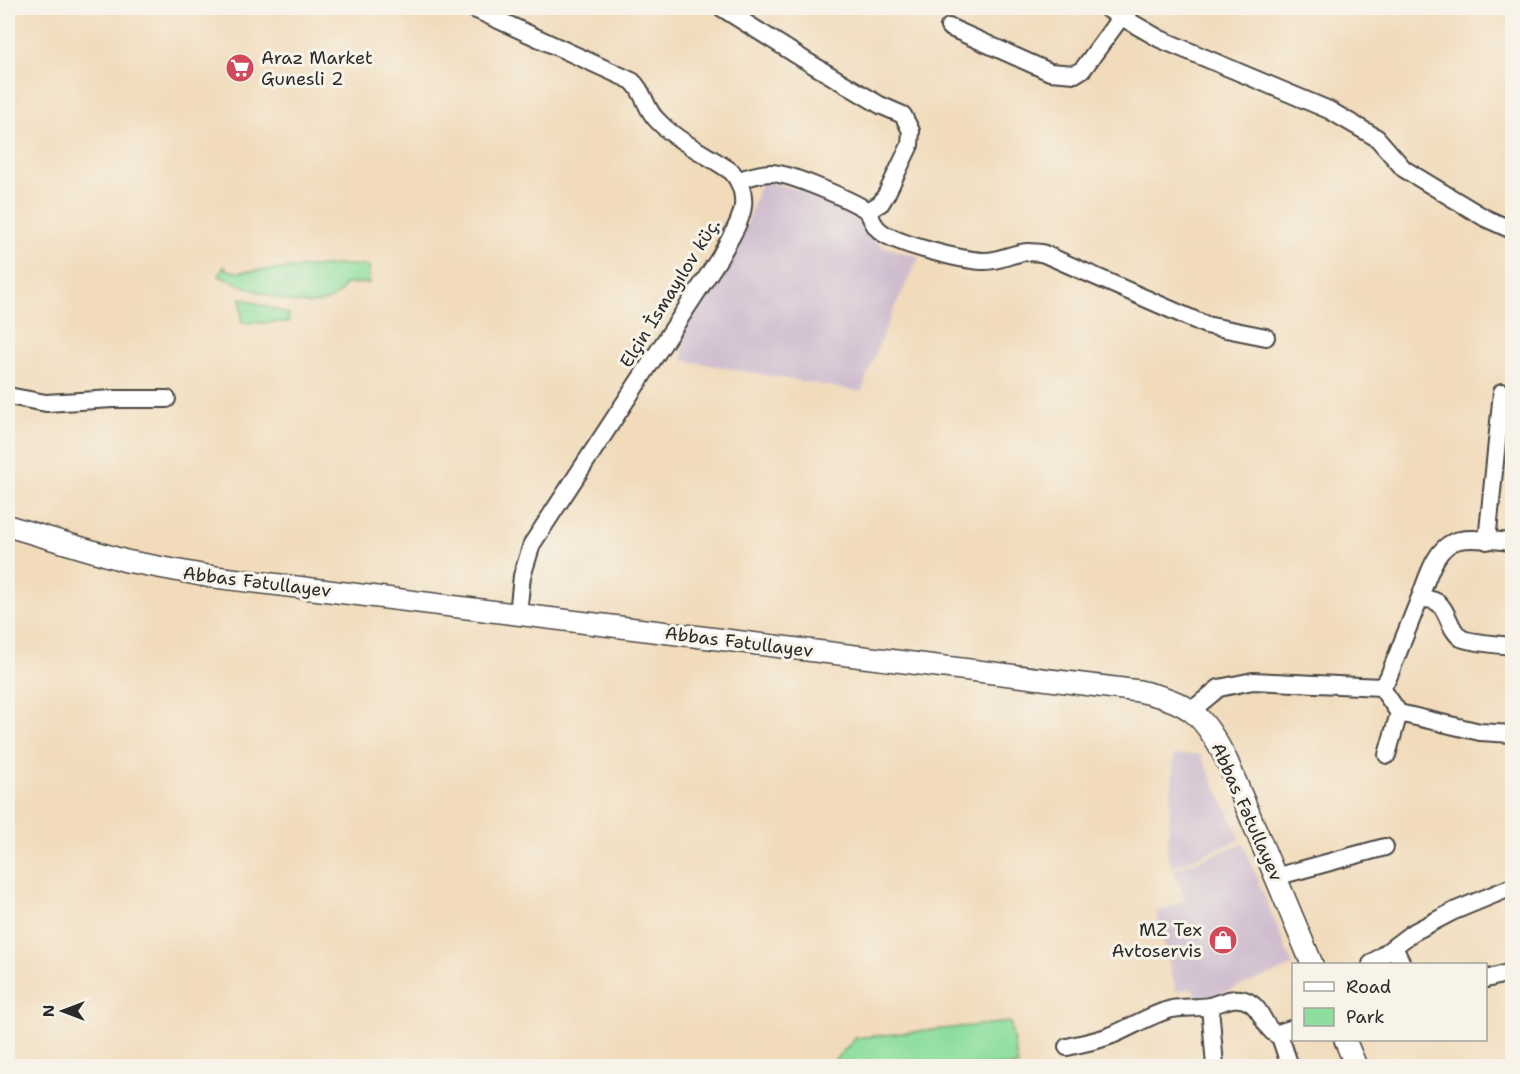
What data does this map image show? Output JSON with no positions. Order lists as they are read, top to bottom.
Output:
{
  "streets": {
    "main road": ["Abbas Fətullayev"],
    "street": ["Elçin İsmayılov küç."]
  },
  "crossings": [
    ["Elçin İsmayılov küç.", "Abbas Fətullayev"]
  ],
  "places": {
    "supermarket": ["Araz Market Gunesli 2"],
    "shop": ["MZ Tex Avtoservis"]
  },
  "legend": ["Road", "Park"],
  "north": "left"
}
